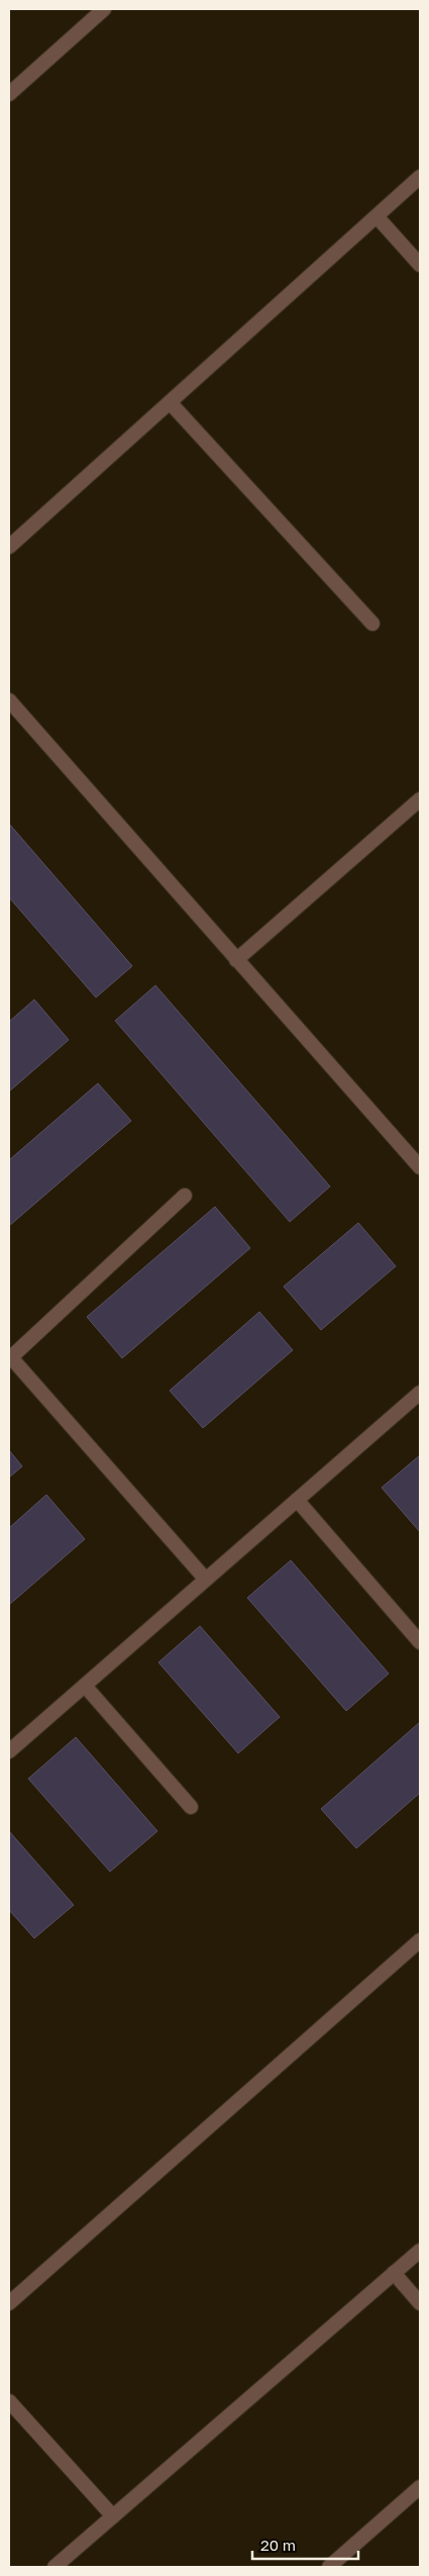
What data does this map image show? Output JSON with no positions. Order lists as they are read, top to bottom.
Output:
{
  "scale_bar": "20 m"
}
